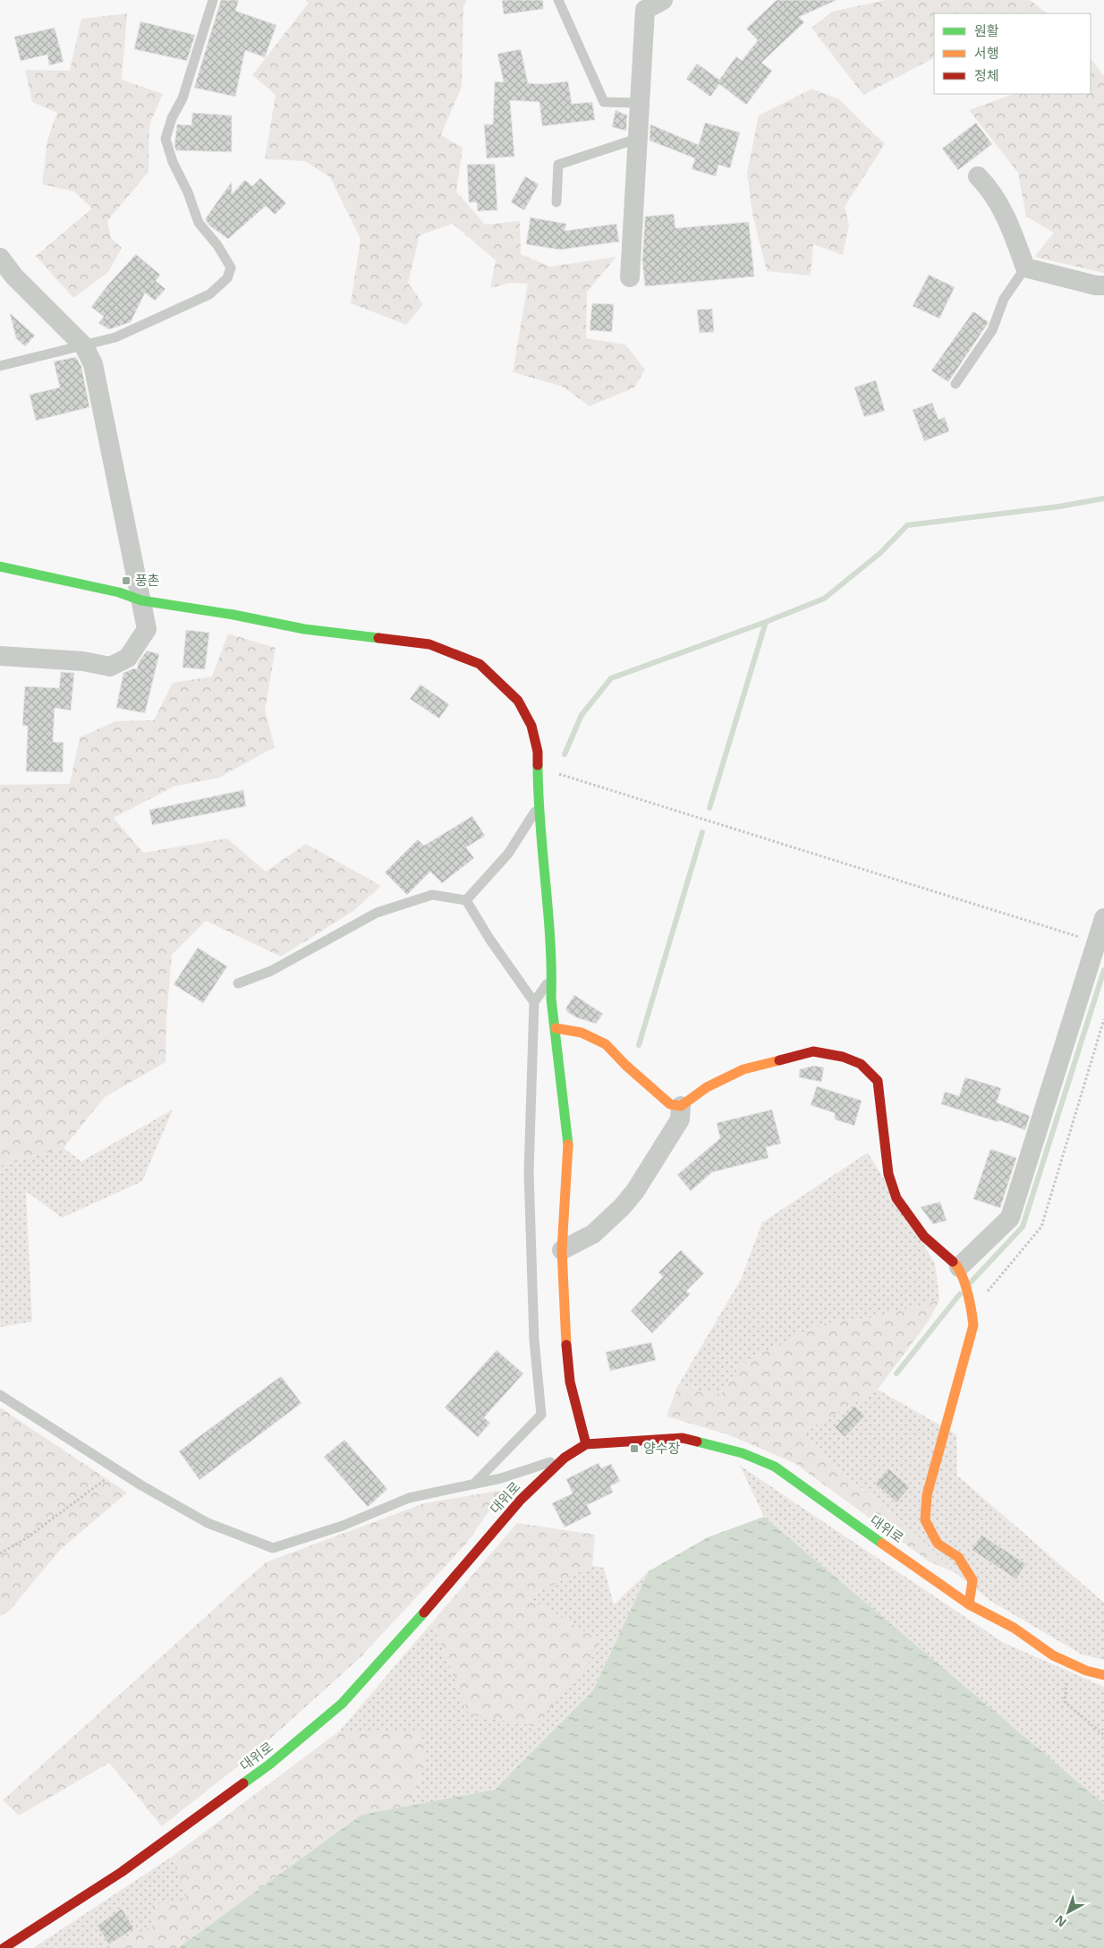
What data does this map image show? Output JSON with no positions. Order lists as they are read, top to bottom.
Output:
{
  "streets": {
    "street": ["대위로"]
  },
  "places": {
    "transit": ["풍촌", "양수장"]
  },
  "legend": ["원활", "서행", "정체"],
  "north": "bottom left"
}
